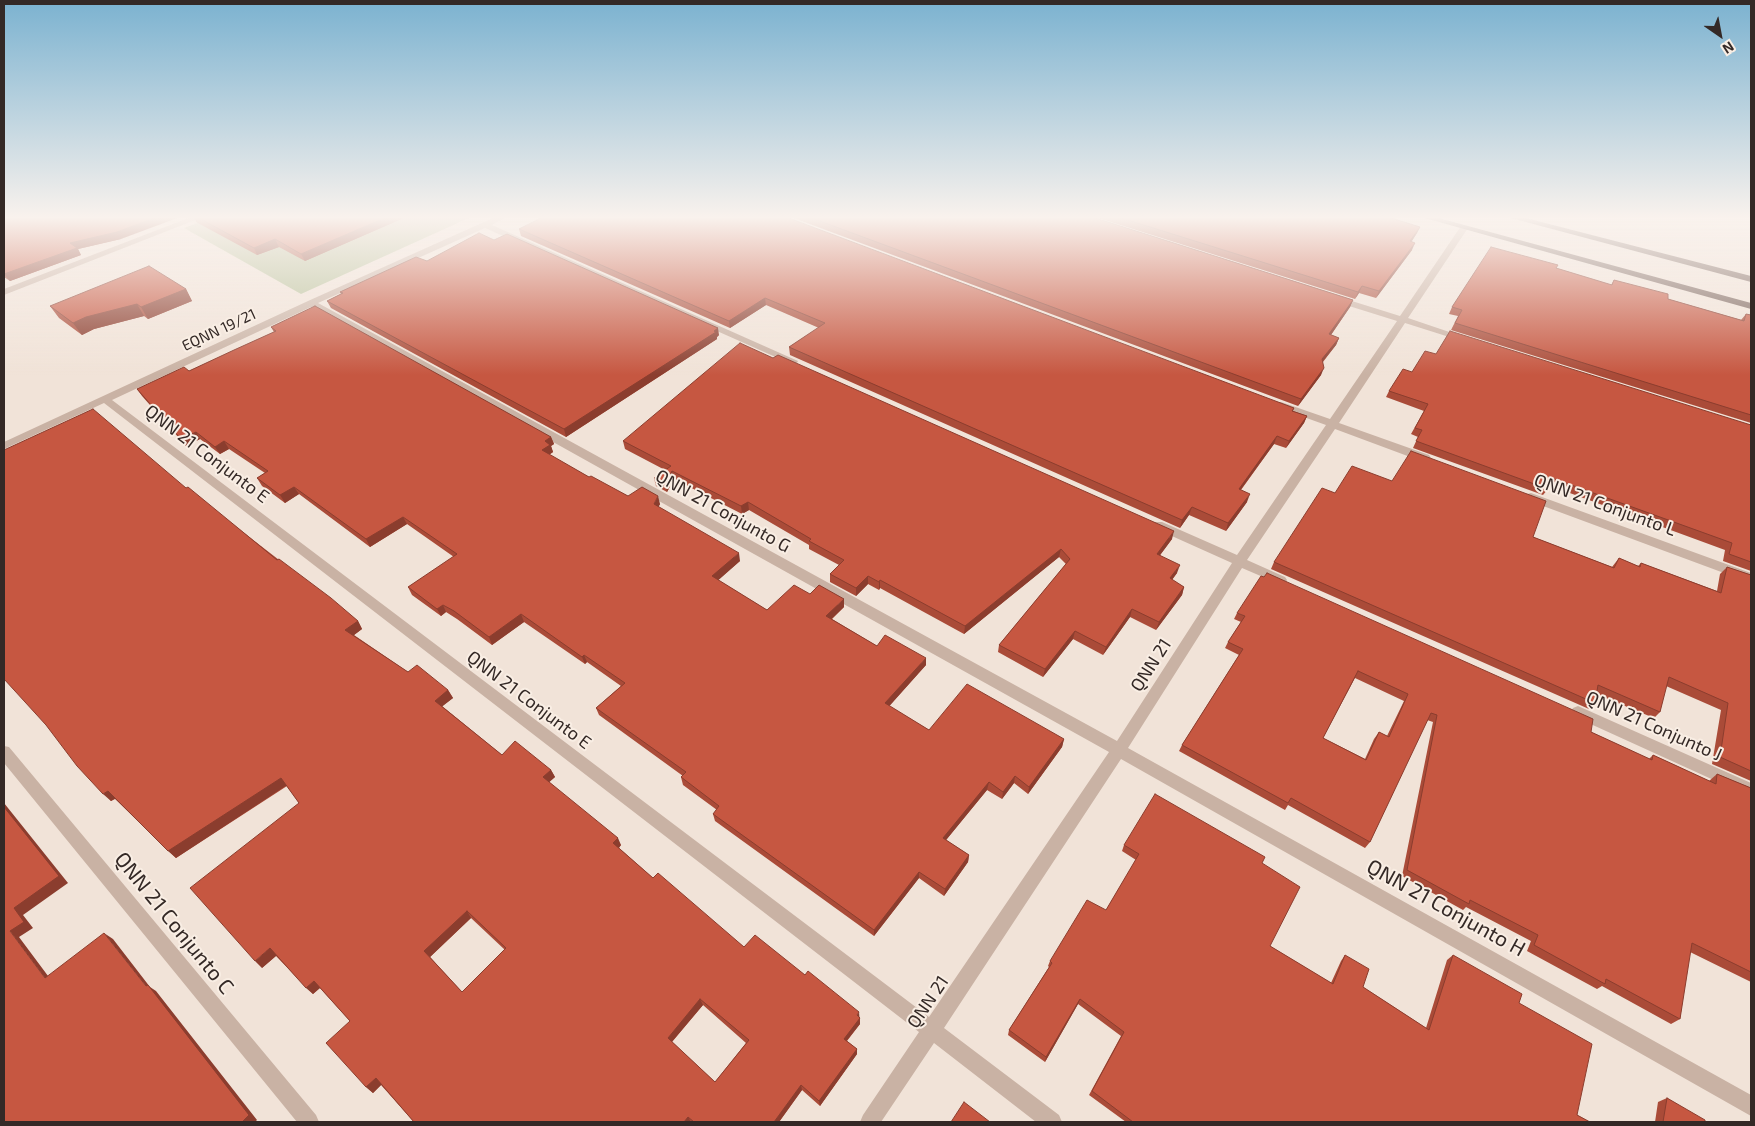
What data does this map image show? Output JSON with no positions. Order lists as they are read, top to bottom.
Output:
{
  "streets": {
    "street": [
      "EQNN 19/21",
      "QNN 21 Conjunto E",
      "QNN 21 Conjunto L",
      "QNN 21 Conjunto G",
      "QNN 21",
      "QNN 21 Conjunto J",
      "QNN 21 Conjunto H",
      "QNN 21 Conjunto C"
    ]
  },
  "crossings": [
    ["EQNN 19/21", "QNN 21 Conjunto E"],
    ["EQNN 19/21", "QNN 21 Conjunto G"],
    ["QNN 21 Conjunto E", "QNN 21"],
    ["QNN 21 Conjunto G", "QNN 21"],
    ["QNN 21 Conjunto G", "QNN 21 Conjunto H"],
    ["QNN 21", "QNN 21 Conjunto H"]
  ],
  "north": "bottom right"
}
